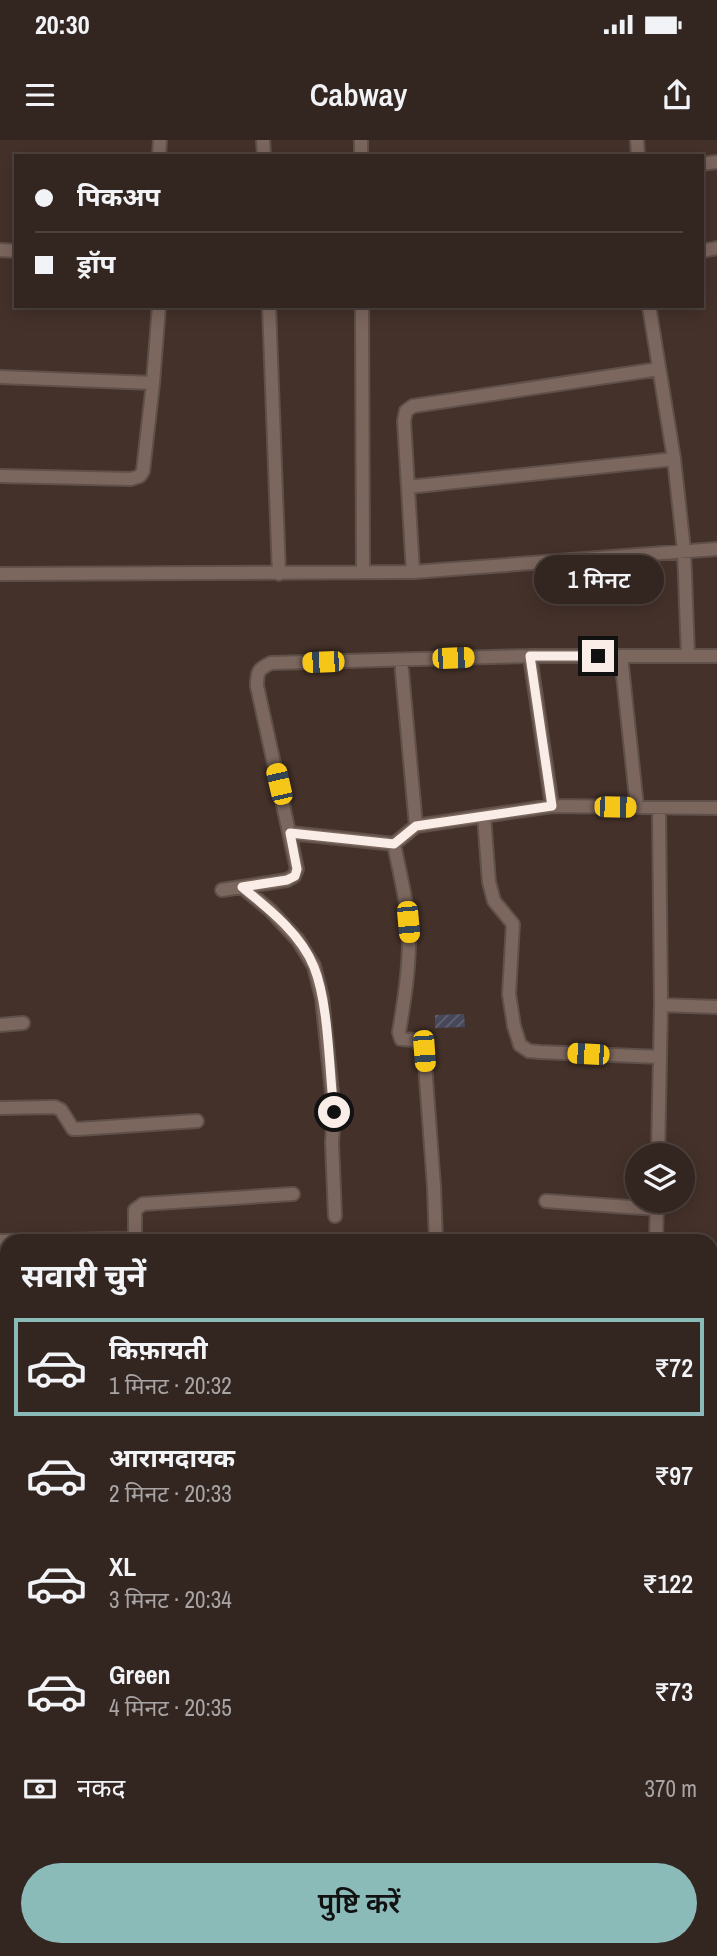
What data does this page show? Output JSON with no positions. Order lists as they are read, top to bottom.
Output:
{
  "page": {
    "status": "20:30",
    "header": "Cabway",
    "banner": ["पिकअप", "ड्रॉप"],
    "bubble": "1 मिनट",
    "heading": "सवारी चुनें",
    "list": [
      {
        "name": "किफ़ायती",
        "note": "1 मिनट · 20:32",
        "value": "₹72"
      },
      {
        "name": "आरामदायक",
        "note": "2 मिनट · 20:33",
        "value": "₹97"
      },
      {
        "name": "XL",
        "note": "3 मिनट · 20:34",
        "value": "₹122"
      },
      {
        "name": "Green",
        "note": "4 मिनट · 20:35",
        "value": "₹73"
      }
    ],
    "pay": ["नकद", "370 m"],
    "buttons": "पुष्टि करें"
  }
}
